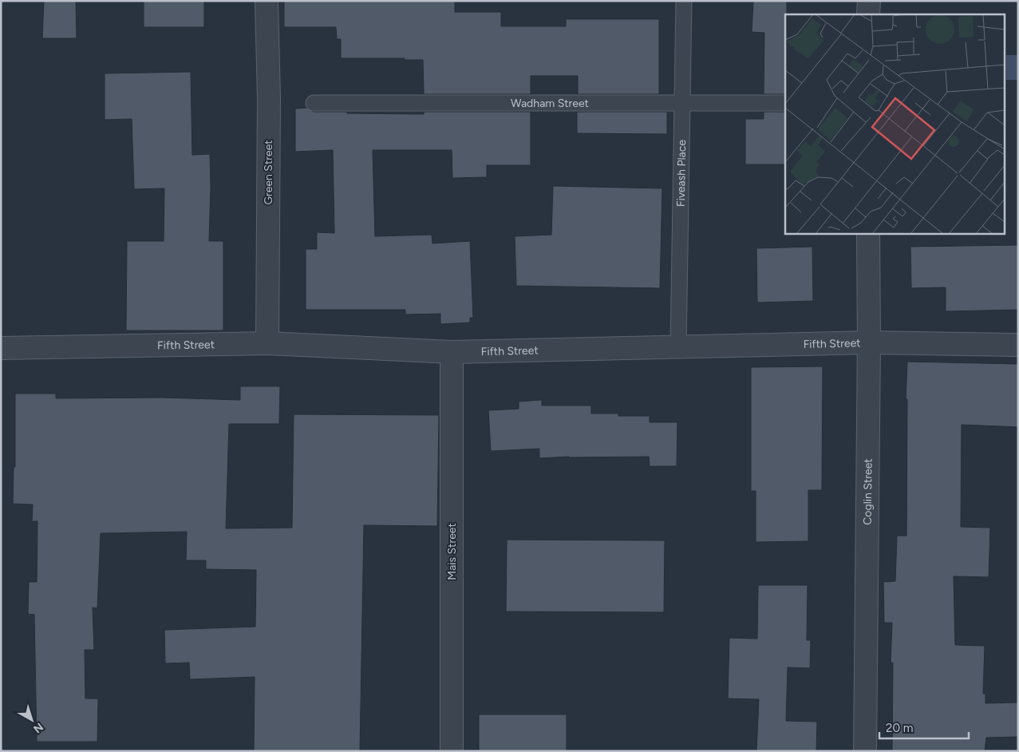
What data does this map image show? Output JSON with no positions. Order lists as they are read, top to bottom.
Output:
{
  "streets": {
    "street": [
      "Green Street",
      "Fifth Street",
      "Coglin Street",
      "Mais Street"
    ],
    "lane": ["Wadham Street", "Fiveash Place"]
  },
  "crossings": [
    ["Wadham Street", "Fiveash Place"],
    ["Green Street", "Fifth Street"],
    ["Fiveash Place", "Fifth Street"],
    ["Fifth Street", "Coglin Street"],
    ["Fifth Street", "Mais Street"]
  ],
  "scale_bar": "20 m",
  "north": "bottom right"
}
